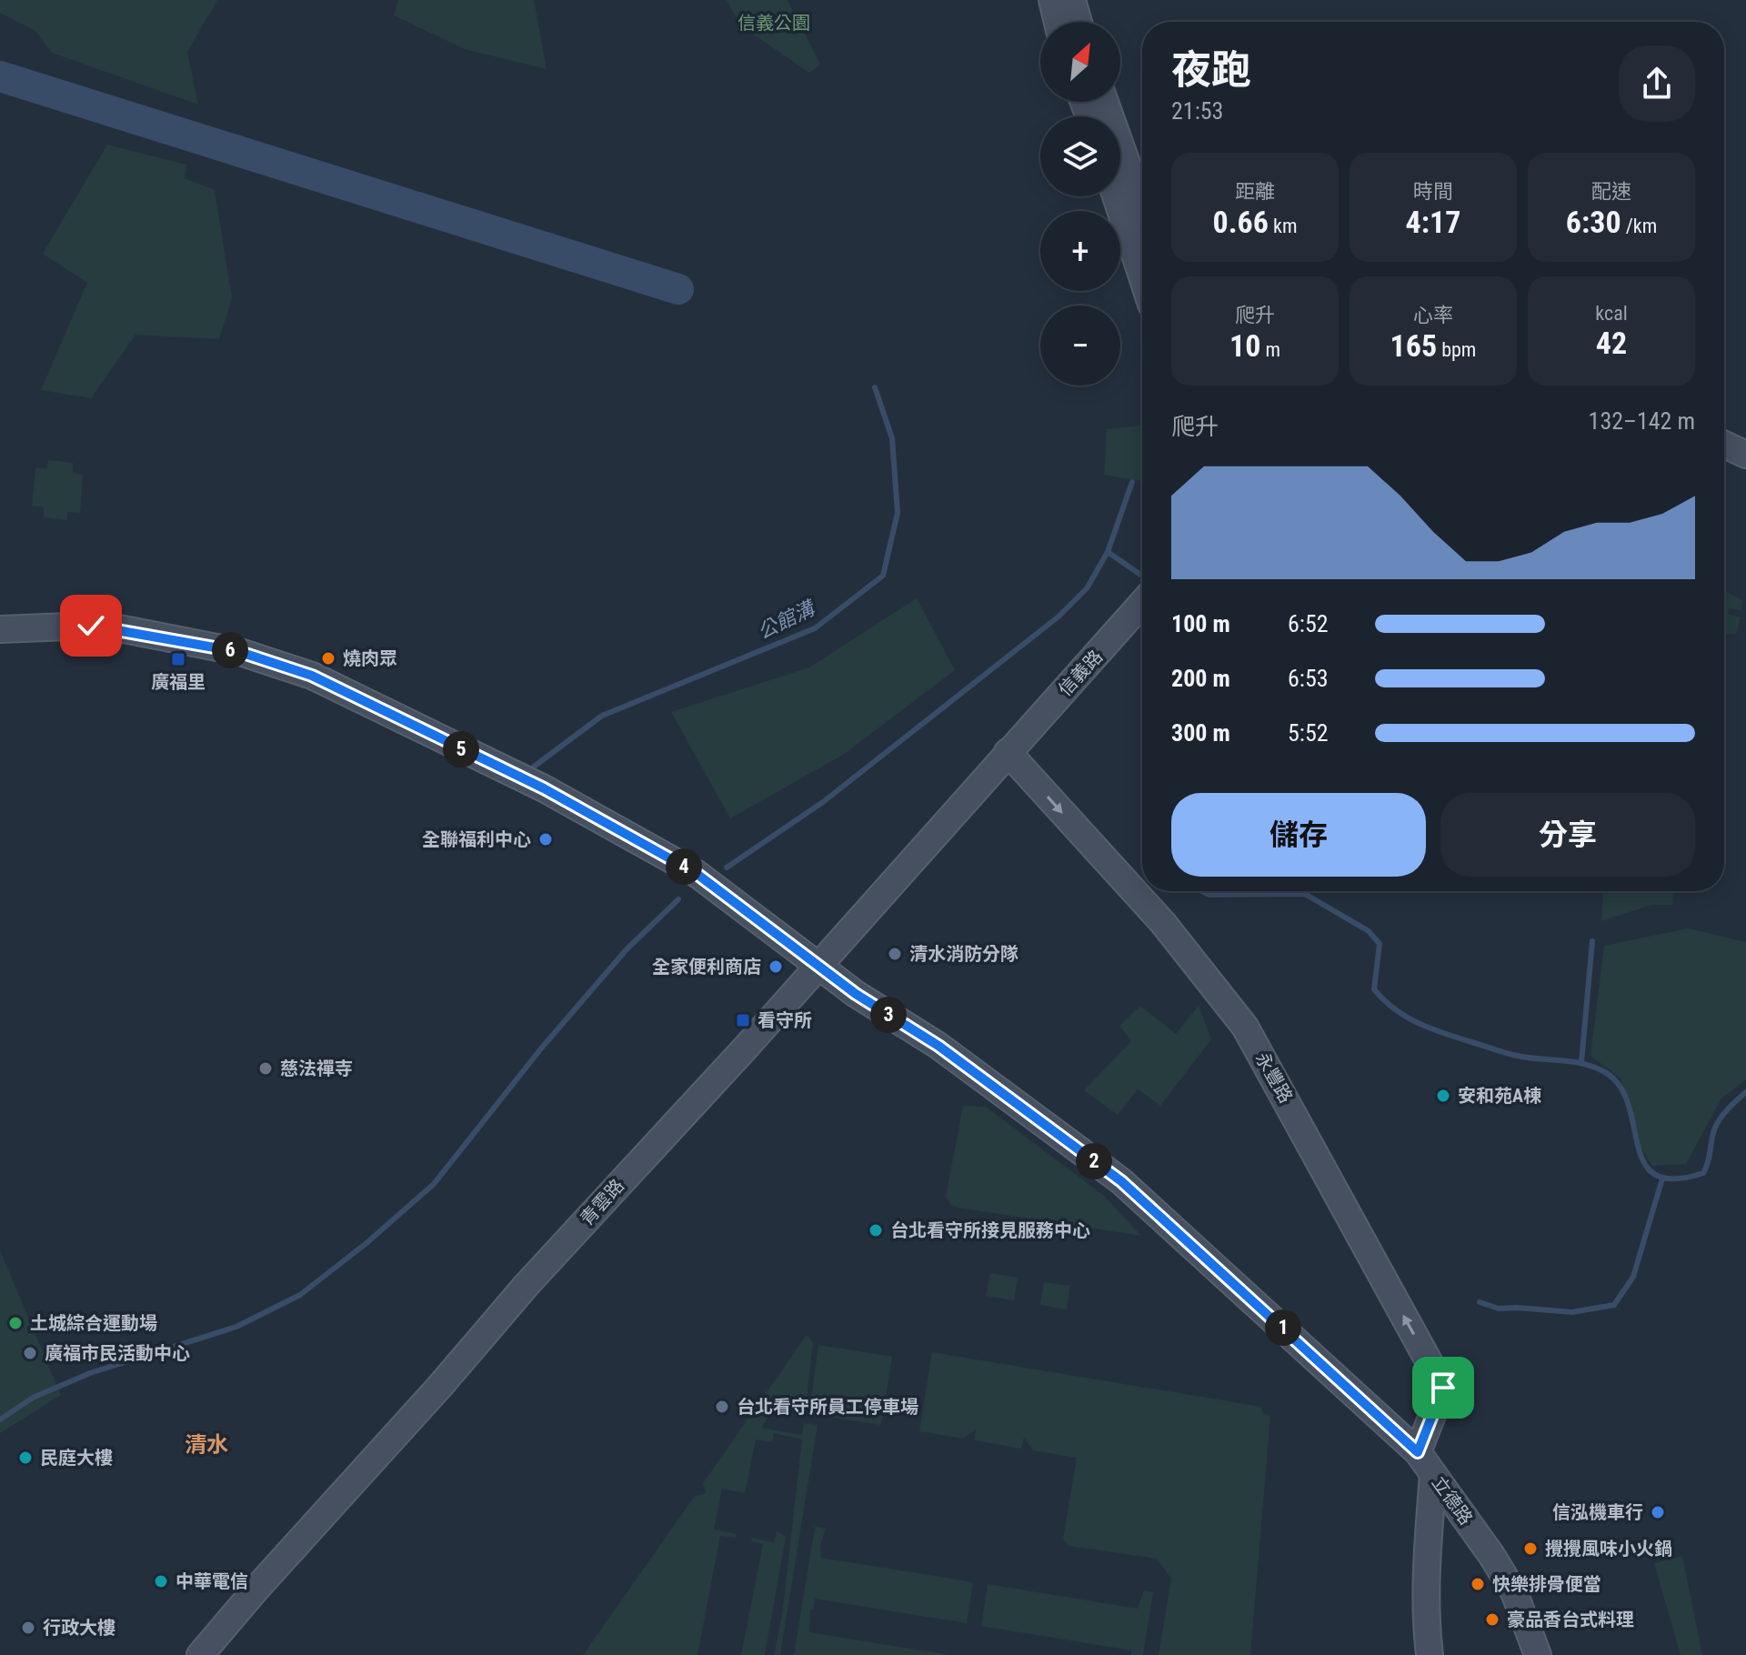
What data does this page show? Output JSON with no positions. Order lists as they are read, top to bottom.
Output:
{
  "streets": {
    "street": [
      "信義路",
      "永豐路",
      "青雲路",
      "立德路"
    ]
  },
  "crossings": [
    ["信義路", "永豐路"],
    ["信義路", "青雲路"],
    ["永豐路", "青雲路"],
    ["永豐路", "立德路"],
    ["青雲路", "立德路"]
  ],
  "districts": ["清水"],
  "water": ["公館溝"],
  "parks": ["信義公園"],
  "places": {
    "other": [
      "燒肉眾",
      "全聯福利中心",
      "清水消防分隊",
      "全家便利商店",
      "慈法禪寺",
      "安和苑A棟",
      "台北看守所接見服務中心",
      "土城綜合運動場",
      "廣福市民活動中心",
      "台北看守所員工停車場",
      "民庭大樓",
      "信泓機車行",
      "攪攪風味小火鍋",
      "中華電信",
      "快樂排骨便當",
      "豪品香台式料理",
      "行政大樓"
    ],
    "transit": ["廣福里", "看守所"]
  },
  "north": "top right",
  "page": {
    "map_buttons": ["+", "−"],
    "heading": ["夜跑", "21:53"],
    "stats": [
      ["距離", "0.66 km"],
      ["時間", "4:17"],
      ["配速", "6:30 /km"],
      ["爬升", "10 m"],
      ["心率", "165 bpm"],
      ["kcal", "42"]
    ],
    "chart": ["爬升", "132–142 m"],
    "list": [
      {
        "name": "100 m",
        "note": "6:52"
      },
      {
        "name": "200 m",
        "note": "6:53"
      },
      {
        "name": "300 m",
        "note": "5:52"
      }
    ],
    "pins": [
      "6",
      "5",
      "4",
      "3",
      "2",
      "1"
    ],
    "buttons": ["儲存", "分享"]
  }
}
